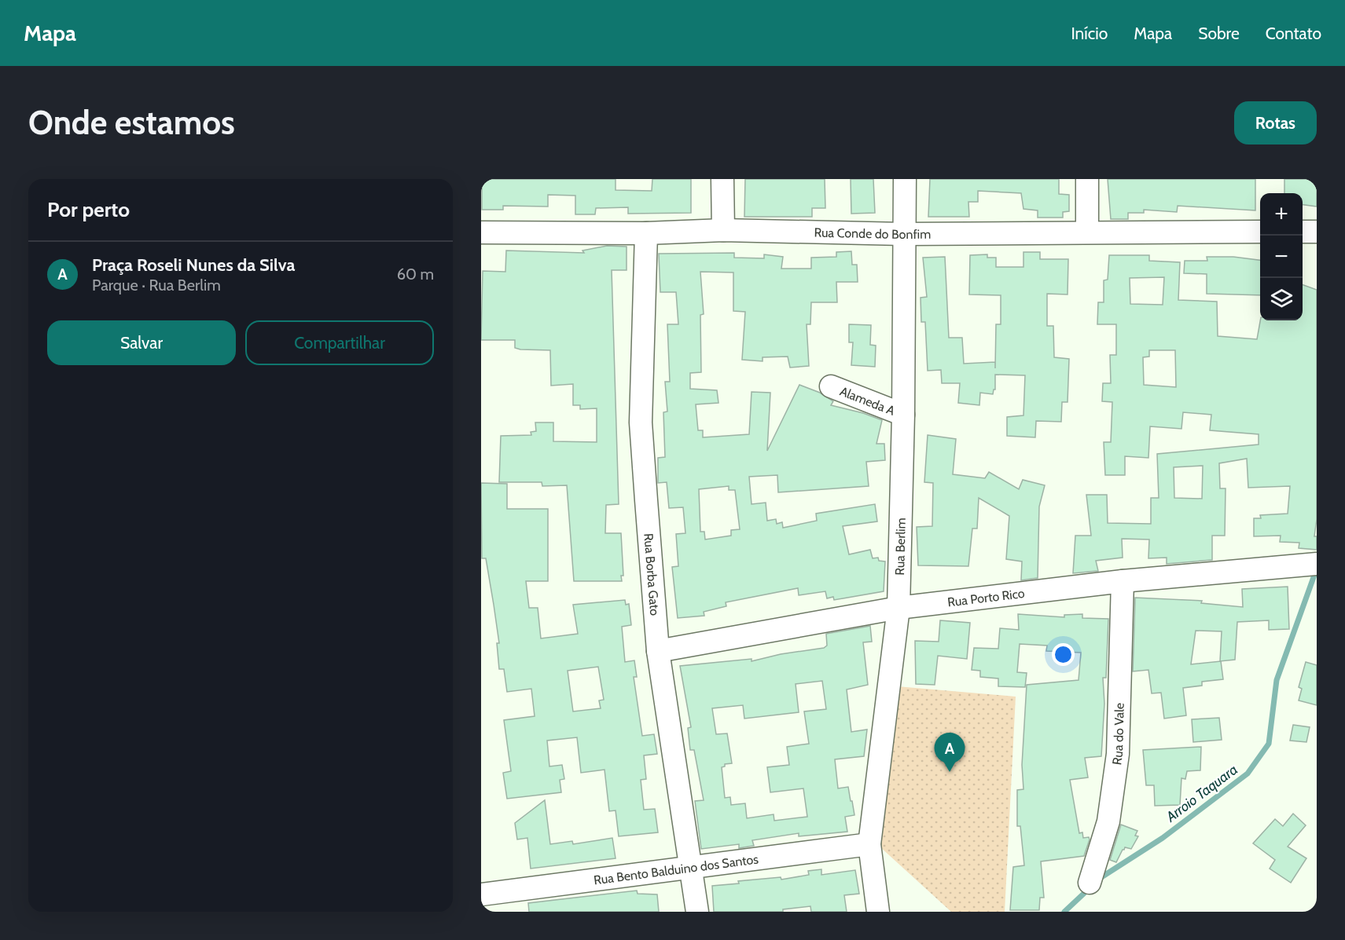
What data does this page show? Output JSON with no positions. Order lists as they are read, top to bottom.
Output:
{
  "streets": {
    "street": [
      "Rua Conde do Bonfim",
      "Alameda A",
      "Rua Berlim",
      "Rua Borba Gato",
      "Rua Porto Rico",
      "Rua do Vale",
      "Rua Bento Balduino dos Santos"
    ]
  },
  "crossings": [
    ["Rua Conde do Bonfim", "Rua Berlim"],
    ["Rua Conde do Bonfim", "Rua Borba Gato"],
    ["Alameda A", "Rua Berlim"],
    ["Rua Berlim", "Rua Porto Rico"],
    ["Rua Berlim", "Rua Bento Balduino dos Santos"],
    ["Rua Borba Gato", "Rua Porto Rico"],
    ["Rua Borba Gato", "Rua Bento Balduino dos Santos"],
    ["Rua Porto Rico", "Rua do Vale"]
  ],
  "water": ["Arroio Taquara"],
  "page": {
    "header": "Mapa",
    "nav": [
      "Início",
      "Mapa",
      "Sobre",
      "Contato"
    ],
    "buttons": [
      "Rotas",
      ["Salvar", "Compartilhar"]
    ],
    "title": "Onde estamos",
    "heading": "Por perto",
    "map_buttons": ["+", "−"],
    "list": [
      {
        "mark": "A",
        "name": "Praça Roseli Nunes da Silva",
        "note": "Parque · Rua Berlim",
        "value": "60 m"
      }
    ],
    "pins": "A"
  }
}
